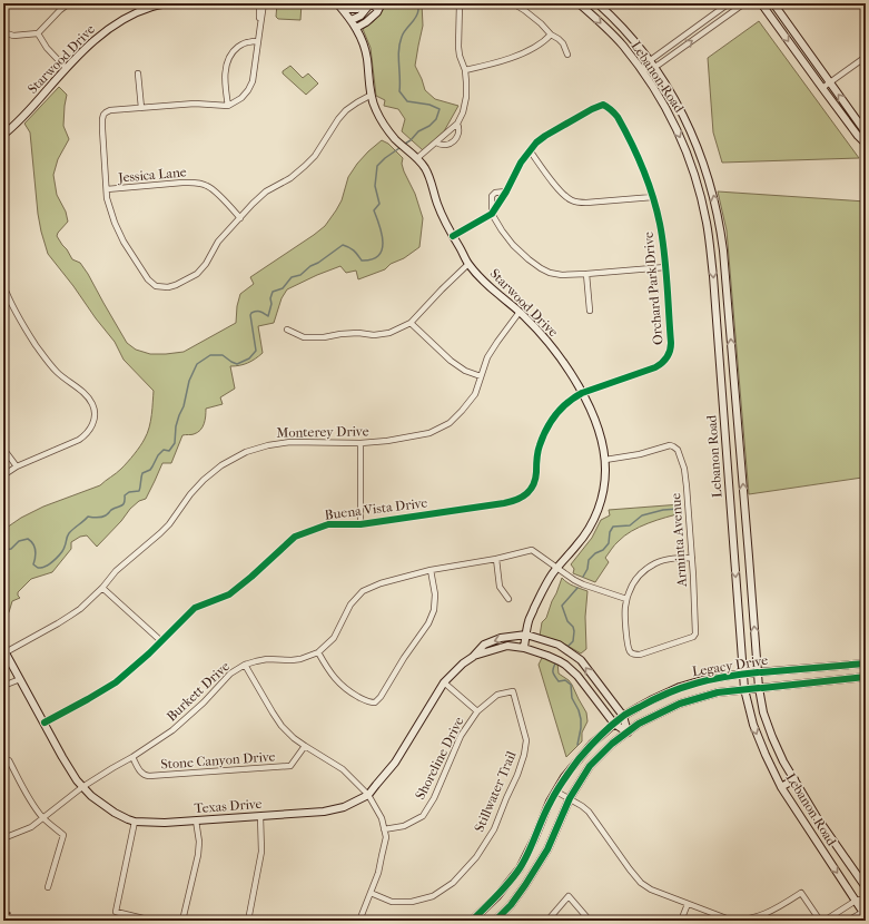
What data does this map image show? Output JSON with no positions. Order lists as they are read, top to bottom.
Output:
{
  "streets": {
    "main road": [
      "Starwood Drive",
      "Lebanon Road",
      "Legacy Drive",
      "Texas Drive"
    ],
    "street": [
      "Jessica Lane",
      "Orchard Park Drive",
      "Monterey Drive",
      "Buena Vista Drive",
      "Arminta Avenue",
      "Burkett Drive",
      "Shoreline Drive",
      "Stone Canyon Drive",
      "Stillwater Trail"
    ]
  },
  "crossings": [
    ["Starwood Drive", "Orchard Park Drive"],
    ["Starwood Drive", "Monterey Drive"],
    ["Starwood Drive", "Arminta Avenue"],
    ["Starwood Drive", "Burkett Drive"],
    ["Starwood Drive", "Texas Drive"],
    ["Lebanon Road", "Legacy Drive"],
    ["Orchard Park Drive", "Buena Vista Drive"],
    ["Monterey Drive", "Texas Drive"],
    ["Buena Vista Drive", "Texas Drive"],
    ["Arminta Avenue", "Burkett Drive"],
    ["Legacy Drive", "Texas Drive"],
    ["Burkett Drive", "Stone Canyon Drive"],
    ["Burkett Drive", "Texas Drive"],
    ["Shoreline Drive", "Stillwater Trail"]
  ]
}
